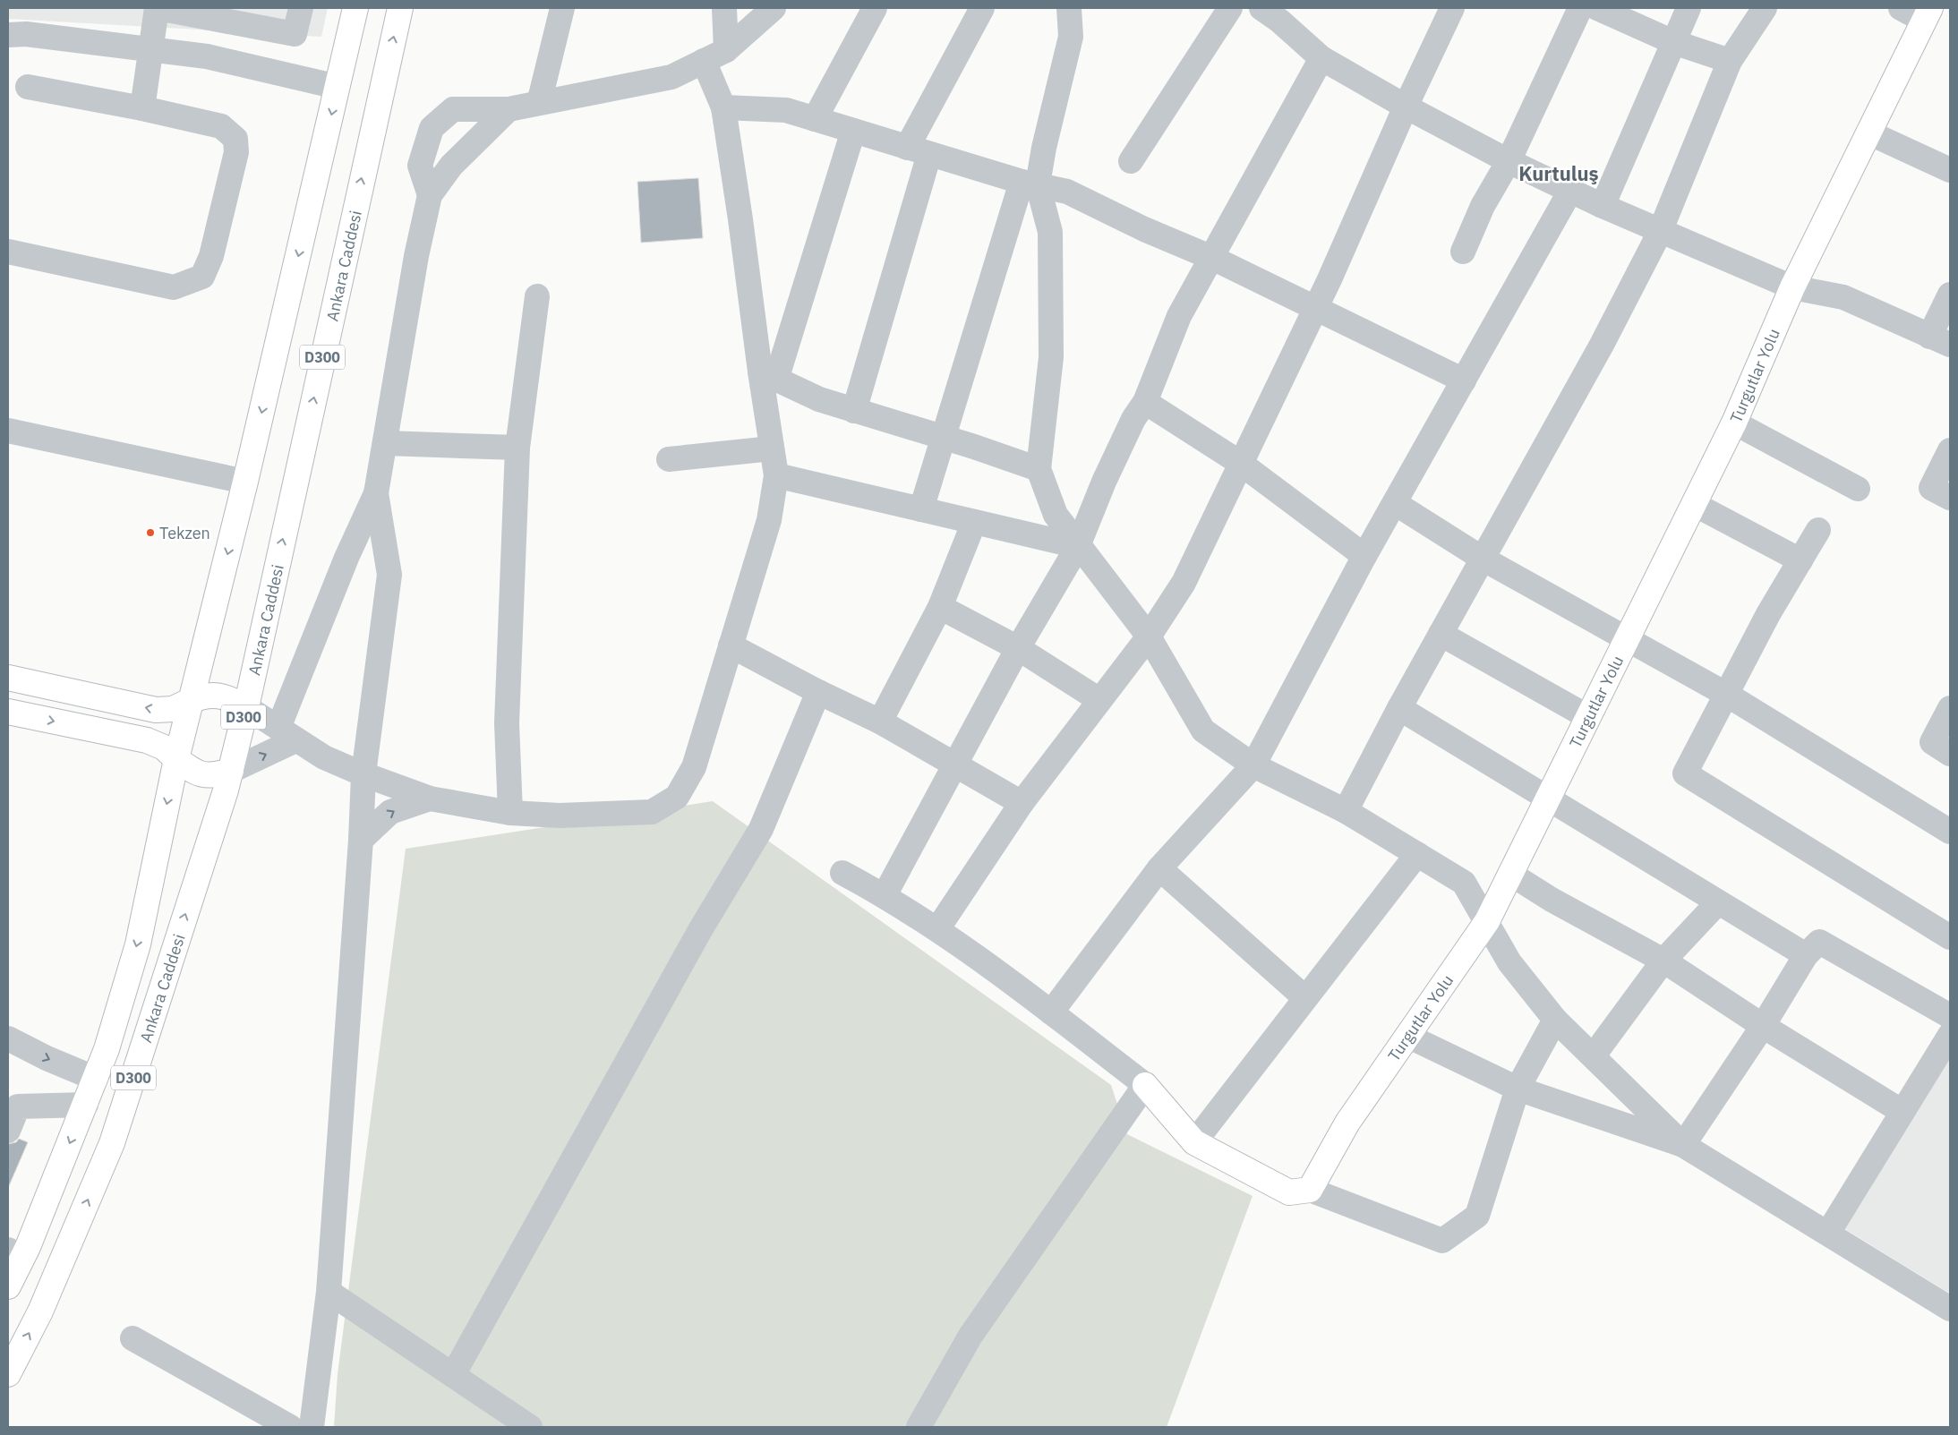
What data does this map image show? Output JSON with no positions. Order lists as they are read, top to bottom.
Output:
{
  "streets": {
    "main road": ["Ankara Caddesi", "D300", "Turgutlar Yolu"]
  },
  "crossings": [
    ["Ankara Caddesi", "D300"]
  ],
  "districts": ["Kurtuluş"],
  "places": ["Tekzen"]
}
